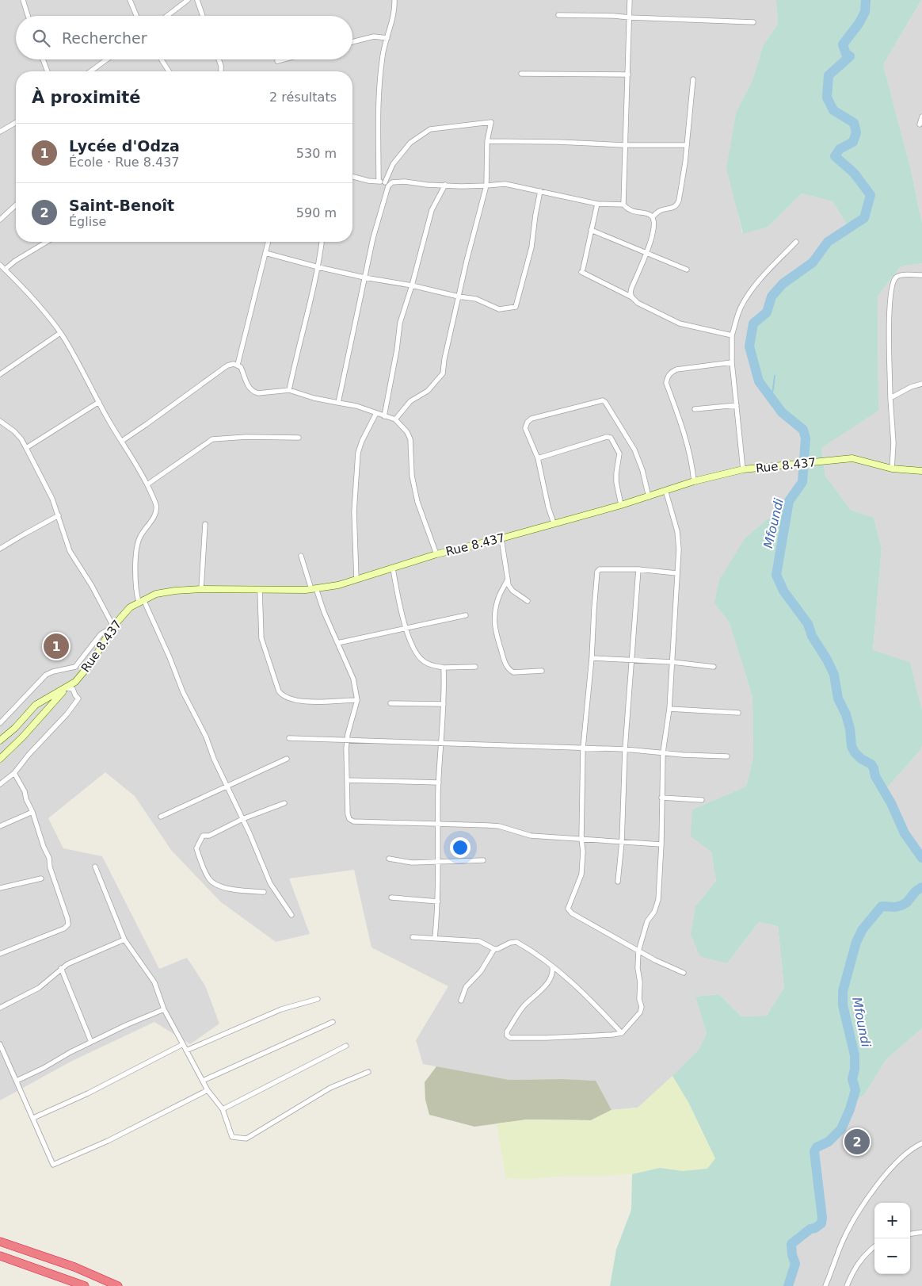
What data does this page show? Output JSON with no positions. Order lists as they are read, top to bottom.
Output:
{
  "streets": {
    "main road": ["Rue 8.437"]
  },
  "water": ["Mfoundi"],
  "page": {
    "search": "Rechercher",
    "heading": ["À proximité", "2 résultats"],
    "list": [
      {
        "mark": "1",
        "name": "Lycée d'Odza",
        "note": "École · Rue 8.437",
        "value": "530 m"
      },
      {
        "mark": "2",
        "name": "Saint-Benoît",
        "note": "Église",
        "value": "590 m"
      }
    ],
    "pins": ["1", "2"],
    "map_buttons": ["+", "−"]
  }
}
